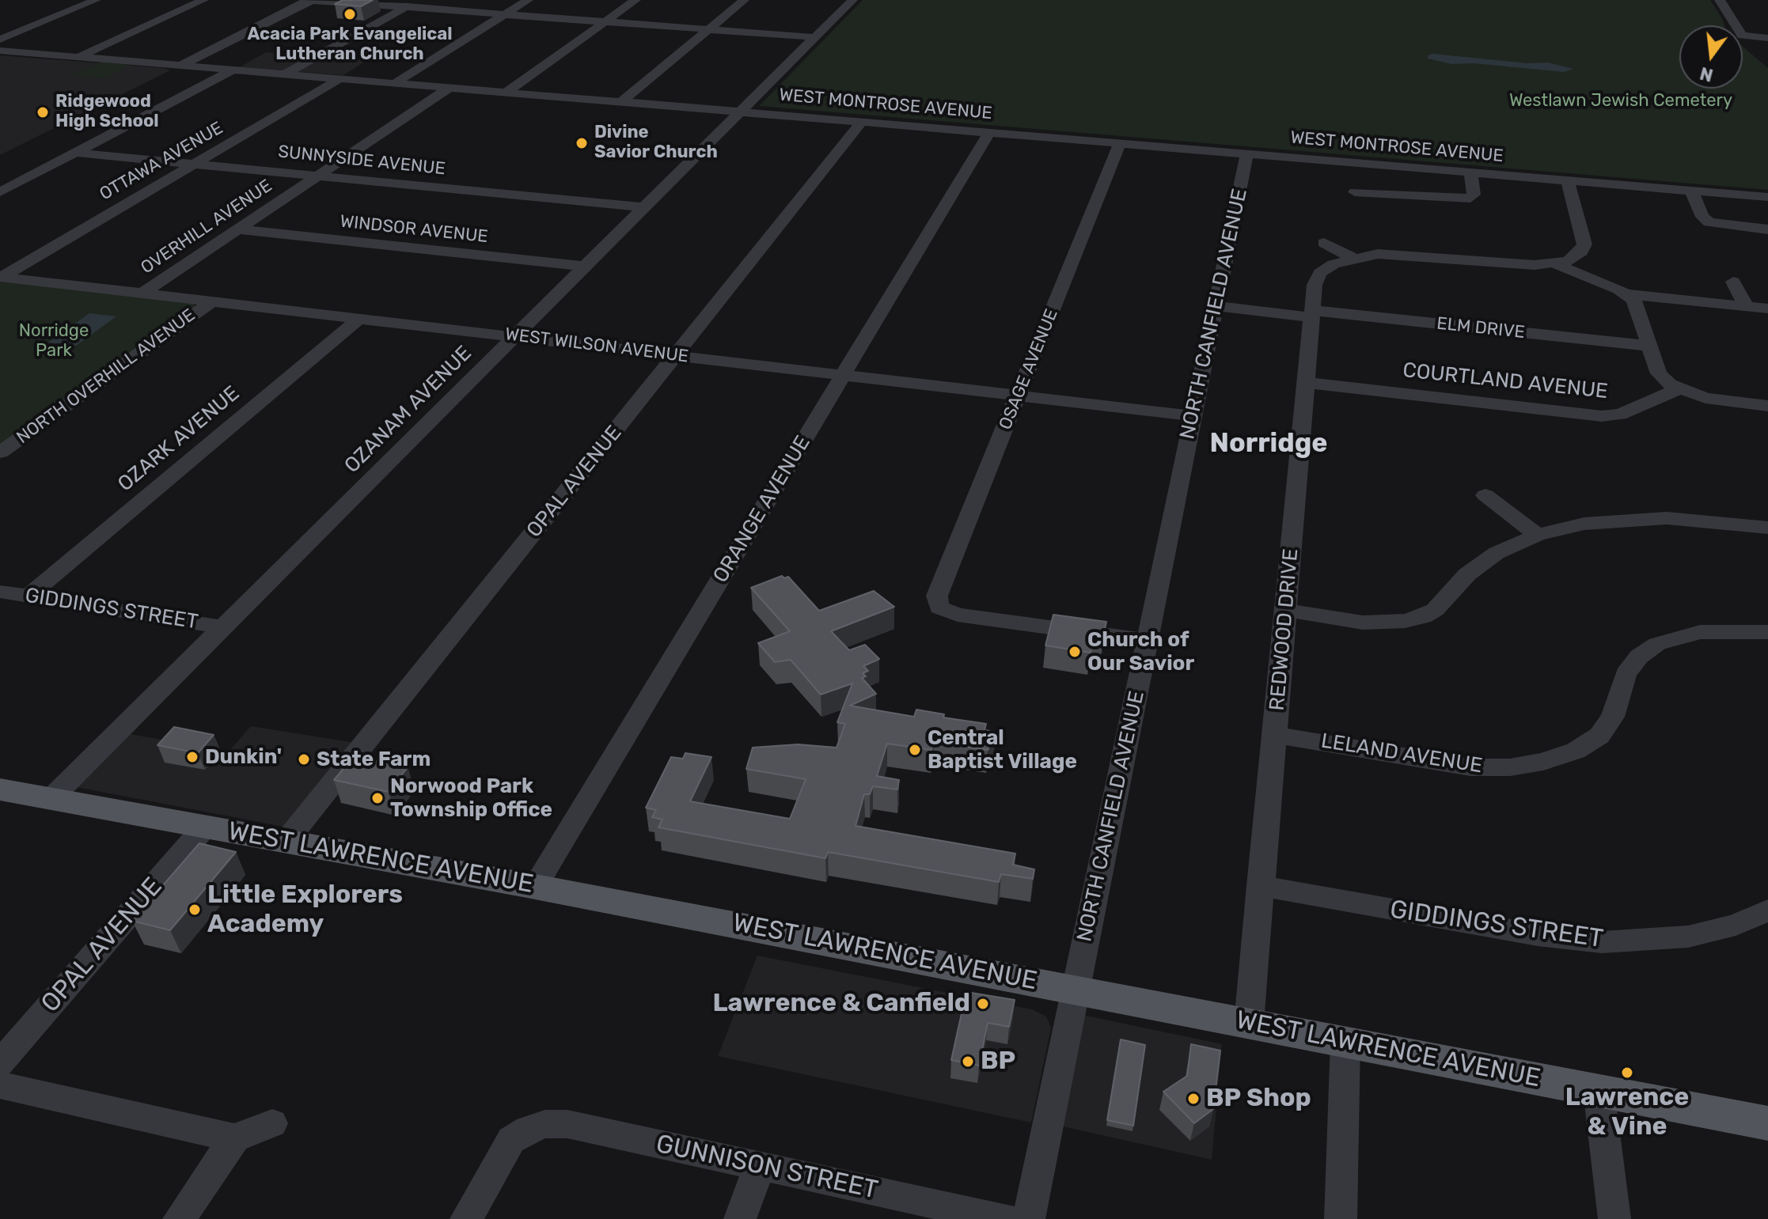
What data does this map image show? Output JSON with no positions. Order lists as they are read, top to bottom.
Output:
{
  "streets": {
    "main road": ["WEST LAWRENCE AVENUE"],
    "street": [
      "WEST MONTROSE AVENUE",
      "SUNNYSIDE AVENUE",
      "OTTAWA AVENUE",
      "OVERHILL AVENUE",
      "WINDSOR AVENUE",
      "NORTH CANFIELD AVENUE",
      "ELM DRIVE",
      "WEST WILSON AVENUE",
      "OSAGE AVENUE",
      "NORTH OVERHILL AVENUE",
      "COURTLAND AVENUE",
      "OZANAM AVENUE",
      "OZARK AVENUE",
      "OPAL AVENUE",
      "ORANGE AVENUE",
      "GIDDINGS STREET",
      "REDWOOD DRIVE",
      "LELAND AVENUE",
      "GUNNISON STREET"
    ]
  },
  "crossings": [
    ["WEST MONTROSE AVENUE", "OTTAWA AVENUE"],
    ["WEST MONTROSE AVENUE", "OVERHILL AVENUE"],
    ["WEST MONTROSE AVENUE", "NORTH CANFIELD AVENUE"],
    ["WEST MONTROSE AVENUE", "OSAGE AVENUE"],
    ["WEST MONTROSE AVENUE", "OZANAM AVENUE"],
    ["WEST MONTROSE AVENUE", "OPAL AVENUE"],
    ["WEST MONTROSE AVENUE", "ORANGE AVENUE"],
    ["SUNNYSIDE AVENUE", "OTTAWA AVENUE"],
    ["SUNNYSIDE AVENUE", "OVERHILL AVENUE"],
    ["SUNNYSIDE AVENUE", "OZANAM AVENUE"],
    ["OTTAWA AVENUE", "WEST WILSON AVENUE"],
    ["OVERHILL AVENUE", "WINDSOR AVENUE"],
    ["OVERHILL AVENUE", "WEST WILSON AVENUE"],
    ["WINDSOR AVENUE", "OZANAM AVENUE"],
    ["NORTH CANFIELD AVENUE", "ELM DRIVE"],
    ["NORTH CANFIELD AVENUE", "WEST WILSON AVENUE"],
    ["NORTH CANFIELD AVENUE", "OSAGE AVENUE"],
    ["NORTH CANFIELD AVENUE", "WEST LAWRENCE AVENUE"],
    ["ELM DRIVE", "REDWOOD DRIVE"],
    ["WEST WILSON AVENUE", "OSAGE AVENUE"],
    ["WEST WILSON AVENUE", "NORTH OVERHILL AVENUE"],
    ["WEST WILSON AVENUE", "OZANAM AVENUE"],
    ["WEST WILSON AVENUE", "OZARK AVENUE"],
    ["WEST WILSON AVENUE", "OPAL AVENUE"],
    ["WEST WILSON AVENUE", "ORANGE AVENUE"],
    ["COURTLAND AVENUE", "REDWOOD DRIVE"],
    ["OZANAM AVENUE", "GIDDINGS STREET"],
    ["OZANAM AVENUE", "WEST LAWRENCE AVENUE"],
    ["OZARK AVENUE", "GIDDINGS STREET"],
    ["OPAL AVENUE", "WEST LAWRENCE AVENUE"],
    ["ORANGE AVENUE", "WEST LAWRENCE AVENUE"],
    ["GIDDINGS STREET", "REDWOOD DRIVE"],
    ["REDWOOD DRIVE", "LELAND AVENUE"],
    ["REDWOOD DRIVE", "WEST LAWRENCE AVENUE"]
  ],
  "districts": ["Norridge"],
  "parks": ["Westlawn Jewish Cemetery", "Norridge Park"],
  "places": [
    "Acacia Park Evangelical Lutheran Church",
    "Ridgewood High School",
    "Divine Savior Church",
    "Church of Our Savior",
    "Central Baptist Village",
    "Dunkin'",
    "State Farm",
    "Norwood Park Township Office",
    "Little Explorers Academy",
    "Lawrence & Canfield",
    "BP",
    "Lawrence & Vine",
    "BP Shop"
  ],
  "north": "bottom"
}
